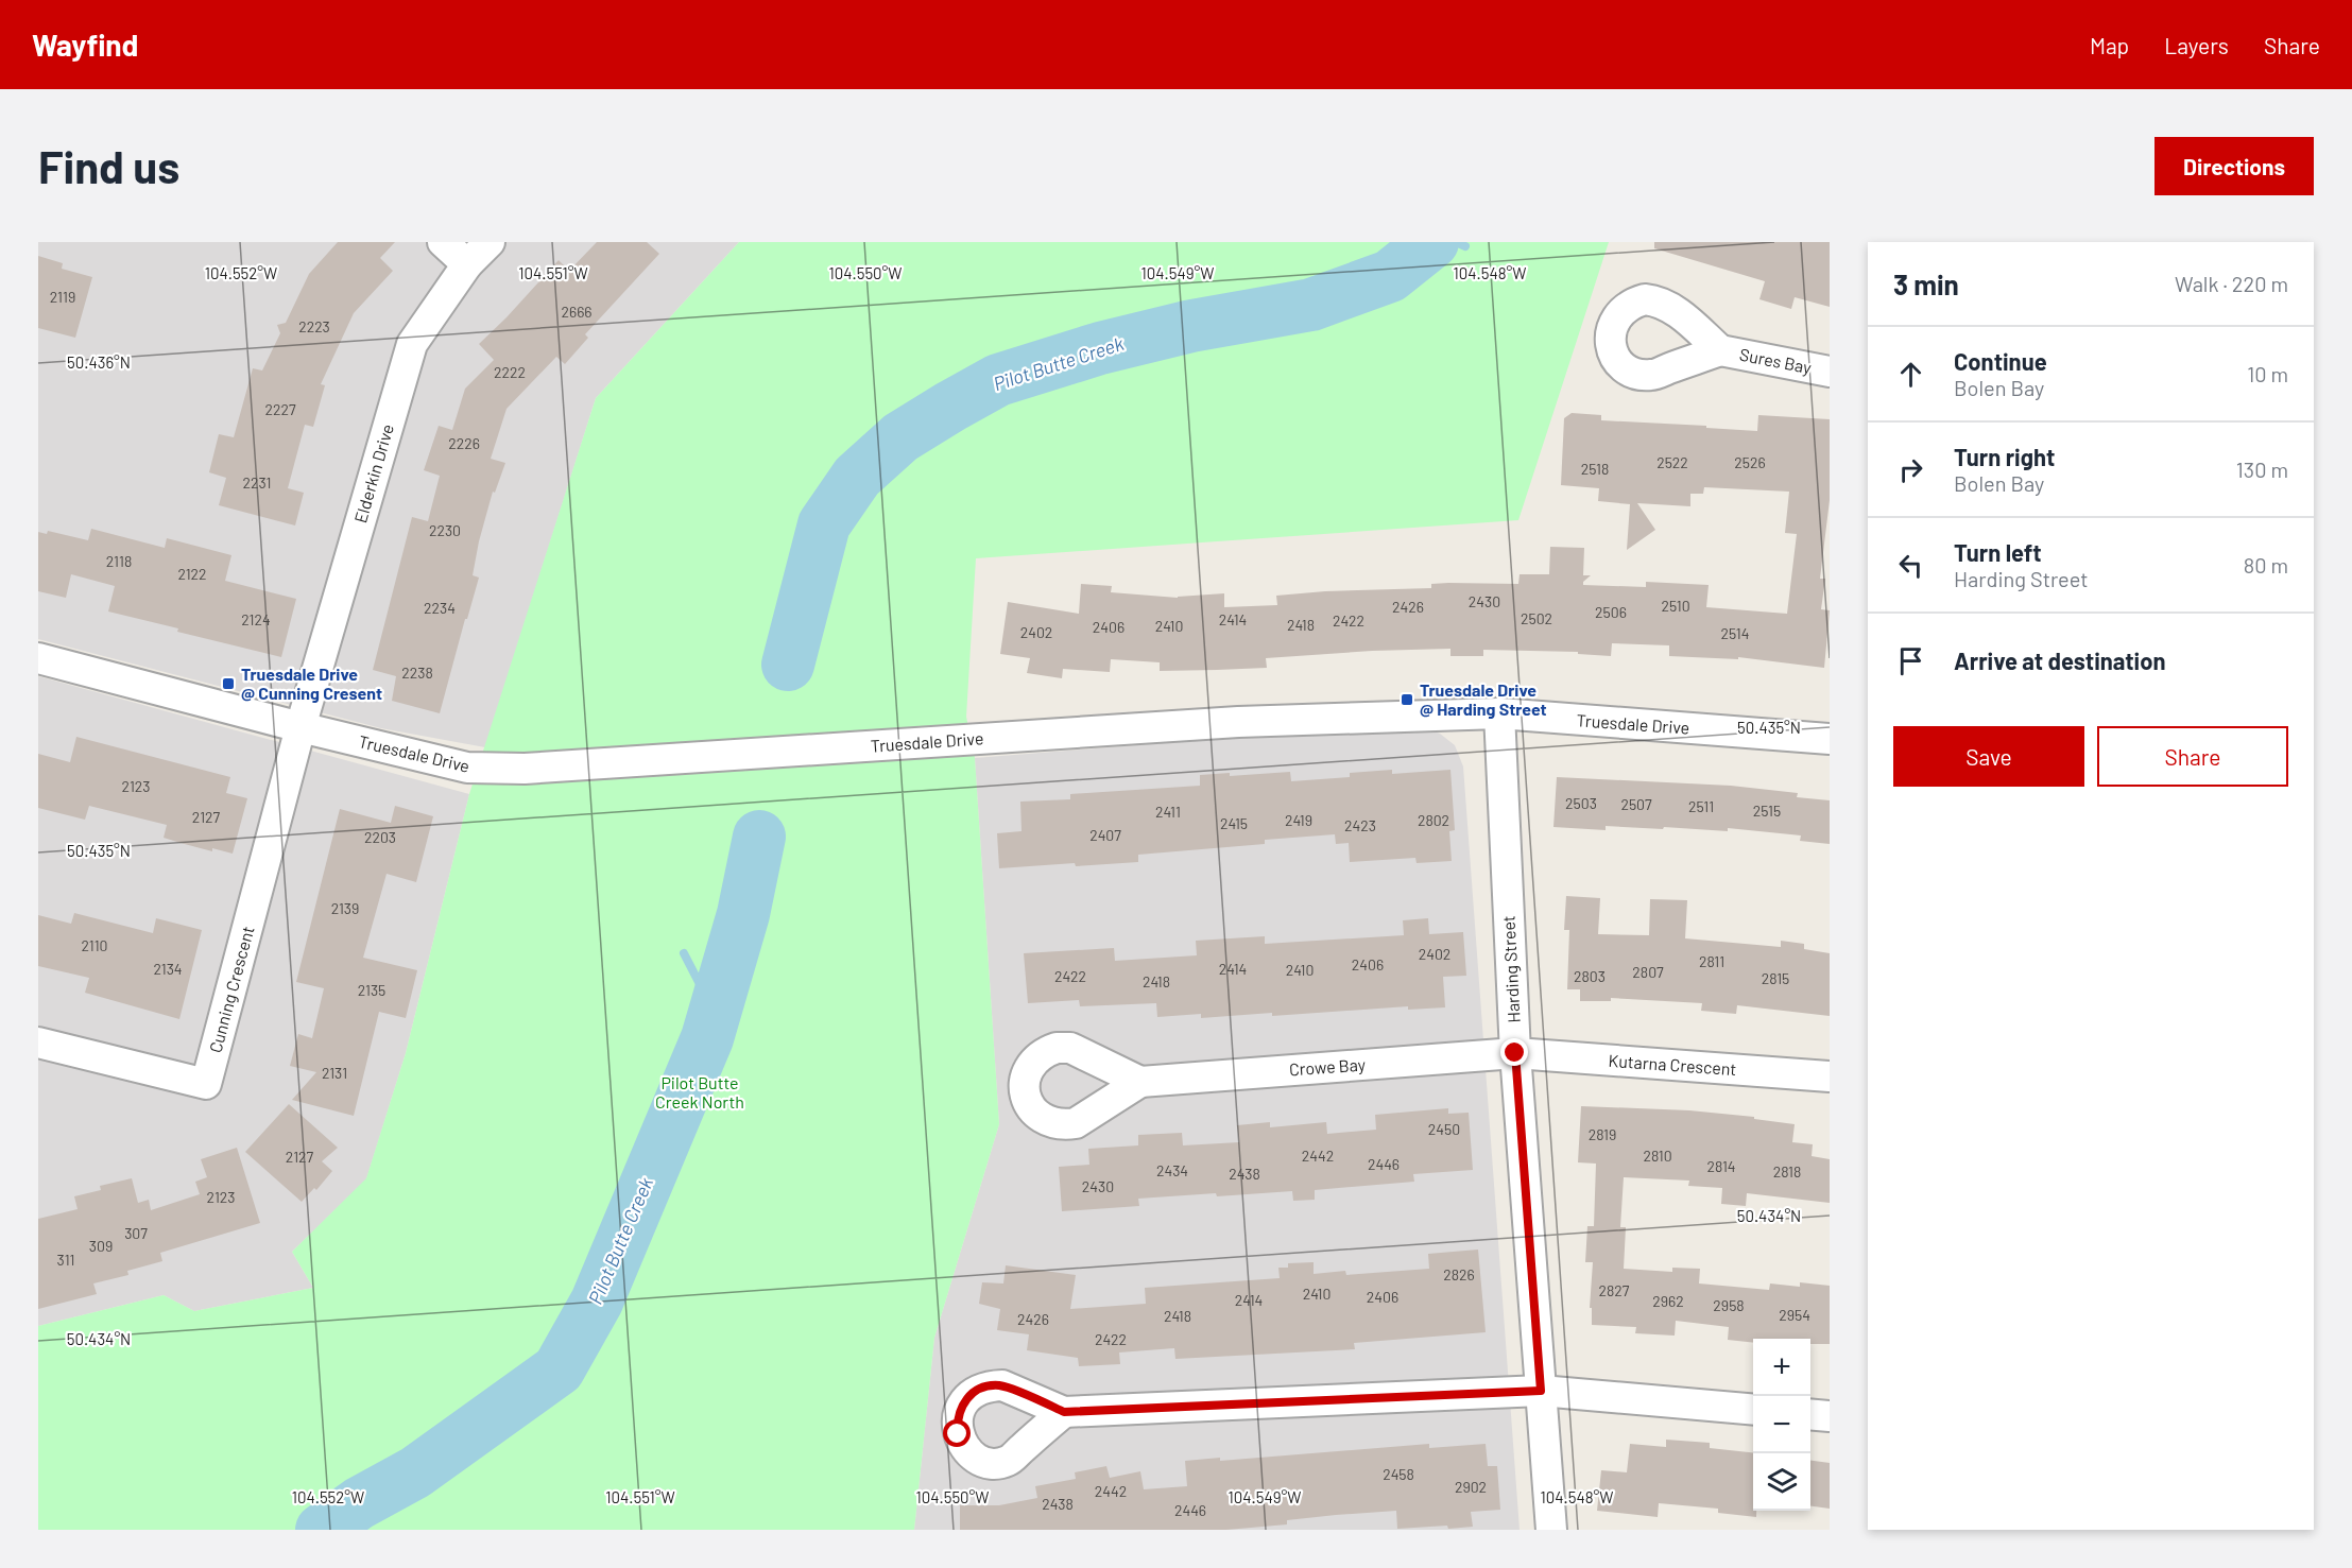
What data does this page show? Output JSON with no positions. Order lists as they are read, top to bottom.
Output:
{
  "streets": {
    "street": [
      "Sures Bay",
      "Elderkin Drive",
      "Truesdale Drive",
      "Harding Street",
      "Cunning Crescent",
      "Kutarna Crescent",
      "Crowe Bay"
    ]
  },
  "crossings": [
    ["Elderkin Drive", "Truesdale Drive"],
    ["Elderkin Drive", "Cunning Crescent"],
    ["Truesdale Drive", "Harding Street"],
    ["Truesdale Drive", "Cunning Crescent"],
    ["Harding Street", "Kutarna Crescent"],
    ["Harding Street", "Crowe Bay"],
    ["Kutarna Crescent", "Crowe Bay"]
  ],
  "water": ["Pilot Butte Creek"],
  "parks": ["Pilot Butte Creek North"],
  "places": {
    "transit": ["Truesdale Drive @ Cunning Cresent", "Truesdale Drive @ Harding Street"]
  },
  "house_numbers": [
    "2119",
    "2666",
    "2223",
    "2222",
    "2227",
    "2226",
    "2522",
    "2526",
    "2518",
    "2231",
    "2230",
    "2118",
    "2122",
    "2430",
    "2510",
    "2426",
    "2234",
    "2506",
    "2502",
    "2124",
    "2414",
    "2422",
    "2418",
    "2410",
    "2406",
    "2402",
    "2514",
    "2238",
    "2123",
    "2503",
    "2507",
    "2511",
    "2515",
    "2411",
    "2127",
    "2419",
    "2802",
    "2415",
    "2423",
    "2407",
    "2203",
    "2139",
    "2110",
    "2402",
    "2811",
    "2406",
    "2134",
    "2414",
    "2410",
    "2807",
    "2422",
    "2803",
    "2815",
    "2418",
    "2135",
    "2131",
    "2450",
    "2819",
    "2442",
    "2810",
    "2127",
    "2446",
    "2814",
    "2434",
    "2818",
    "2438",
    "2430",
    "2123",
    "307",
    "309",
    "311",
    "2826",
    "2827",
    "2410",
    "2406",
    "2414",
    "2962",
    "2958",
    "2954",
    "2418",
    "2426",
    "2422",
    "2458",
    "2902",
    "2442",
    "2438",
    "2446"
  ],
  "page": {
    "header": "Wayfind",
    "nav": ["Map", "Layers", "Share"],
    "buttons": [
      "Directions",
      ["Save", "Share"]
    ],
    "title": "Find us",
    "heading": ["3 min", "Walk · 220 m"],
    "list": [
      ["Continue", "Bolen Bay", "10 m"],
      ["Turn right", "Bolen Bay", "130 m"],
      ["Turn left", "Harding Street", "80 m"],
      "Arrive at destination"
    ],
    "map_buttons": ["+", "−"]
  },
  "coordinates": [
    "104.552°W",
    "104.551°W",
    "104.550°W",
    "104.549°W",
    "104.548°W",
    "50.436°N",
    "50.435°N",
    "50.434°N"
  ]
}
